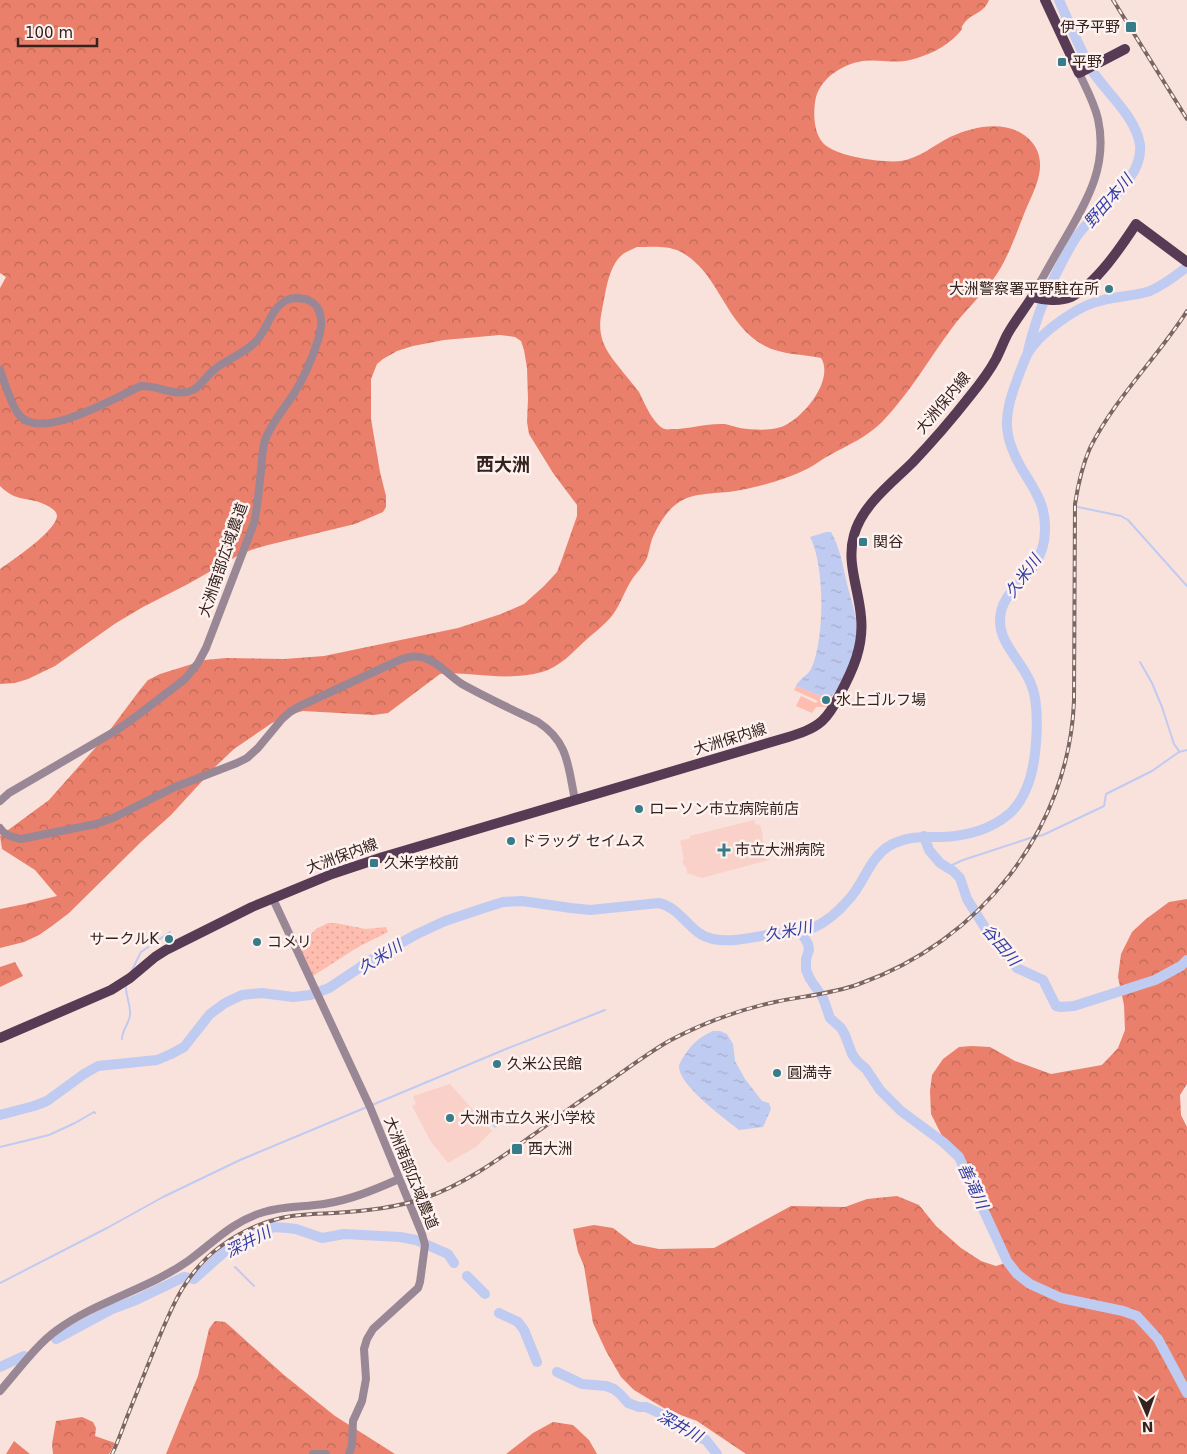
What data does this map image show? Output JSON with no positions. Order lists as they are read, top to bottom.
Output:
{
  "streets": {
    "main road": ["大洲保内線"],
    "street": ["大洲南部広域農道"]
  },
  "crossings": [
    ["大洲保内線", "大洲南部広域農道"]
  ],
  "districts": ["西大洲"],
  "water": [
    "野田本川",
    "久米川",
    "谷田川",
    "善滝川",
    "深井川"
  ],
  "places": {
    "transit": [
      "伊予平野",
      "平野",
      "関谷",
      "久米学校前",
      "西大洲"
    ],
    "other": [
      "大洲警察署平野駐在所",
      "水上ゴルフ場",
      "ローソン市立病院前店",
      "ドラッグ セイムス",
      "サークルK",
      "コメリ",
      "久米公民館",
      "圓満寺",
      "大洲市立久米小学校"
    ],
    "health": ["市立大洲病院"]
  },
  "scale_bar": "100 m",
  "north": "bottom"
}
